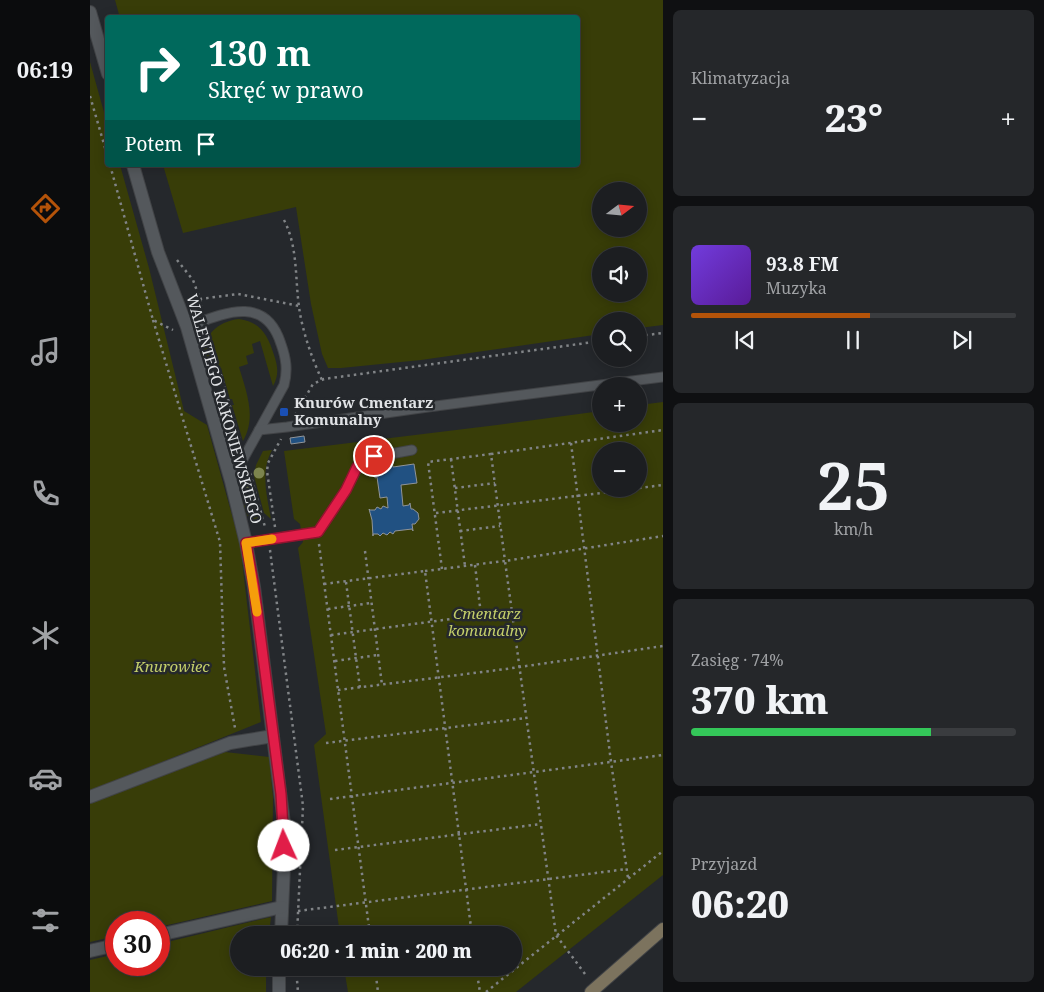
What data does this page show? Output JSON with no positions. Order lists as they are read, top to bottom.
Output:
{
  "streets": {
    "street": ["WALENTEGO RAKONIEWSKIEGO"]
  },
  "parks": ["Cmentarz komunalny", "Knurowiec"],
  "places": {
    "transit": ["Knurów Cmentarz Komunalny"]
  },
  "north": "right",
  "page": {
    "tabs": "06:19",
    "tile": [
      "Klimatyzacja",
      ["25", "km/h"],
      ["Zasięg · 74%", "370 km"],
      ["Przyjazd", "06:20"]
    ],
    "turn": ["130 m", "Skręć w prawo"],
    "heat": ["−", "23°", "+"],
    "then": "Potem",
    "map_buttons": ["+", "−"],
    "song": ["93.8 FM", "Muzyka"],
    "limit": "30",
    "trip": "06:20 · 1 min · 200 m"
  }
}
